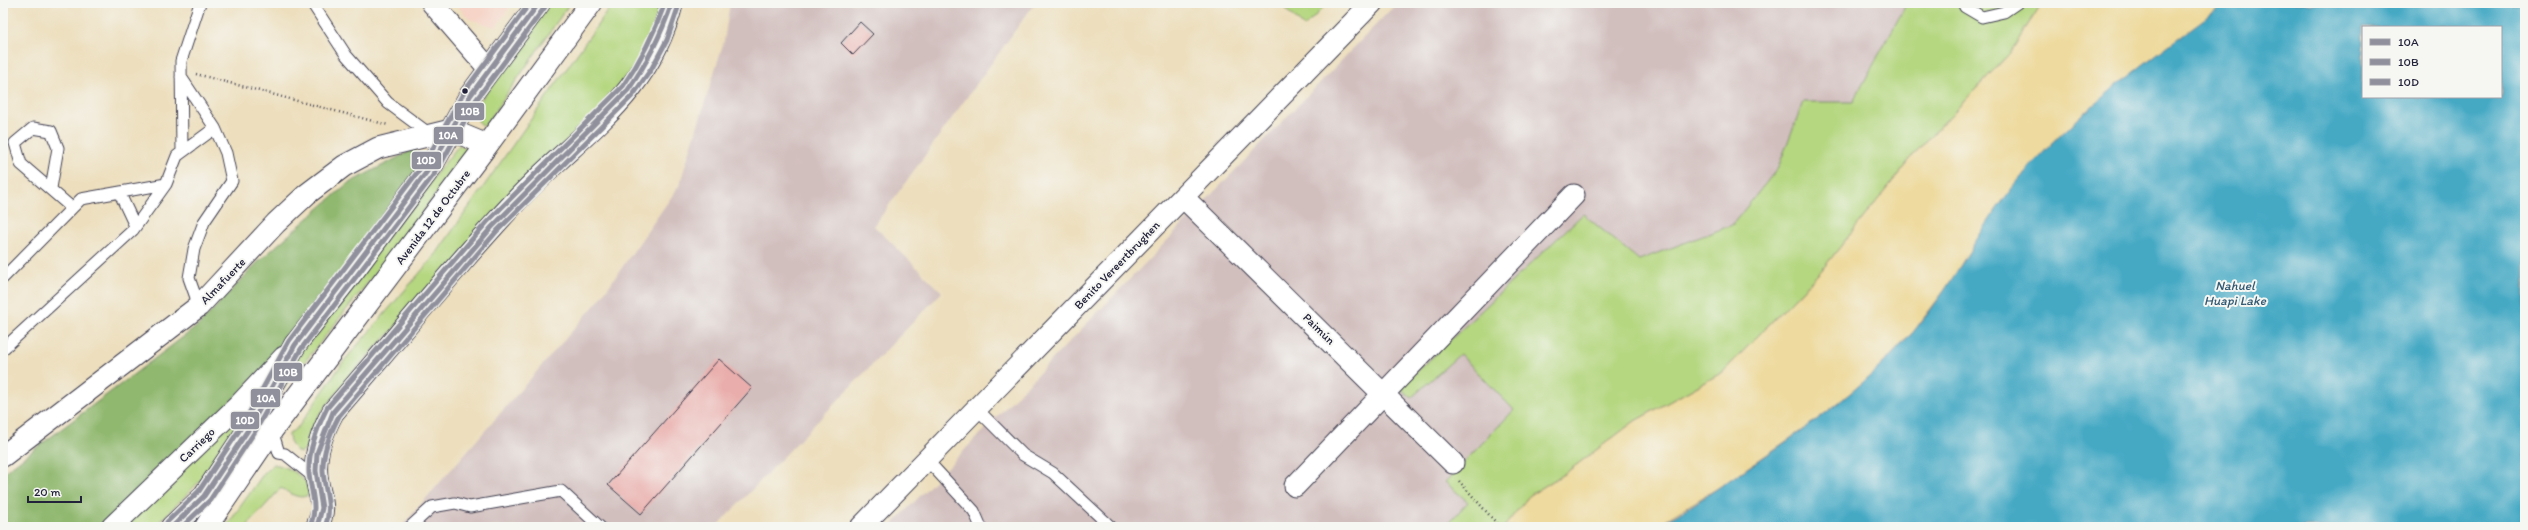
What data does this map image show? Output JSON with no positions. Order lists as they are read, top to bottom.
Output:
{
  "streets": {
    "street": [
      "Avenida 12 de Octubre",
      "Benito Vereertbrughen",
      "Almafuerte",
      "Paimún",
      "Carriego"
    ]
  },
  "crossings": [
    ["Benito Vereertbrughen", "Paimún"],
    ["Almafuerte", "Carriego"]
  ],
  "water": ["Nahuel Huapi Lake"],
  "lines": ["transit line 10A", "transit line 10D", "transit line 10B"],
  "legend": ["10A", "10B", "10D"],
  "scale_bar": "20 m"
}
